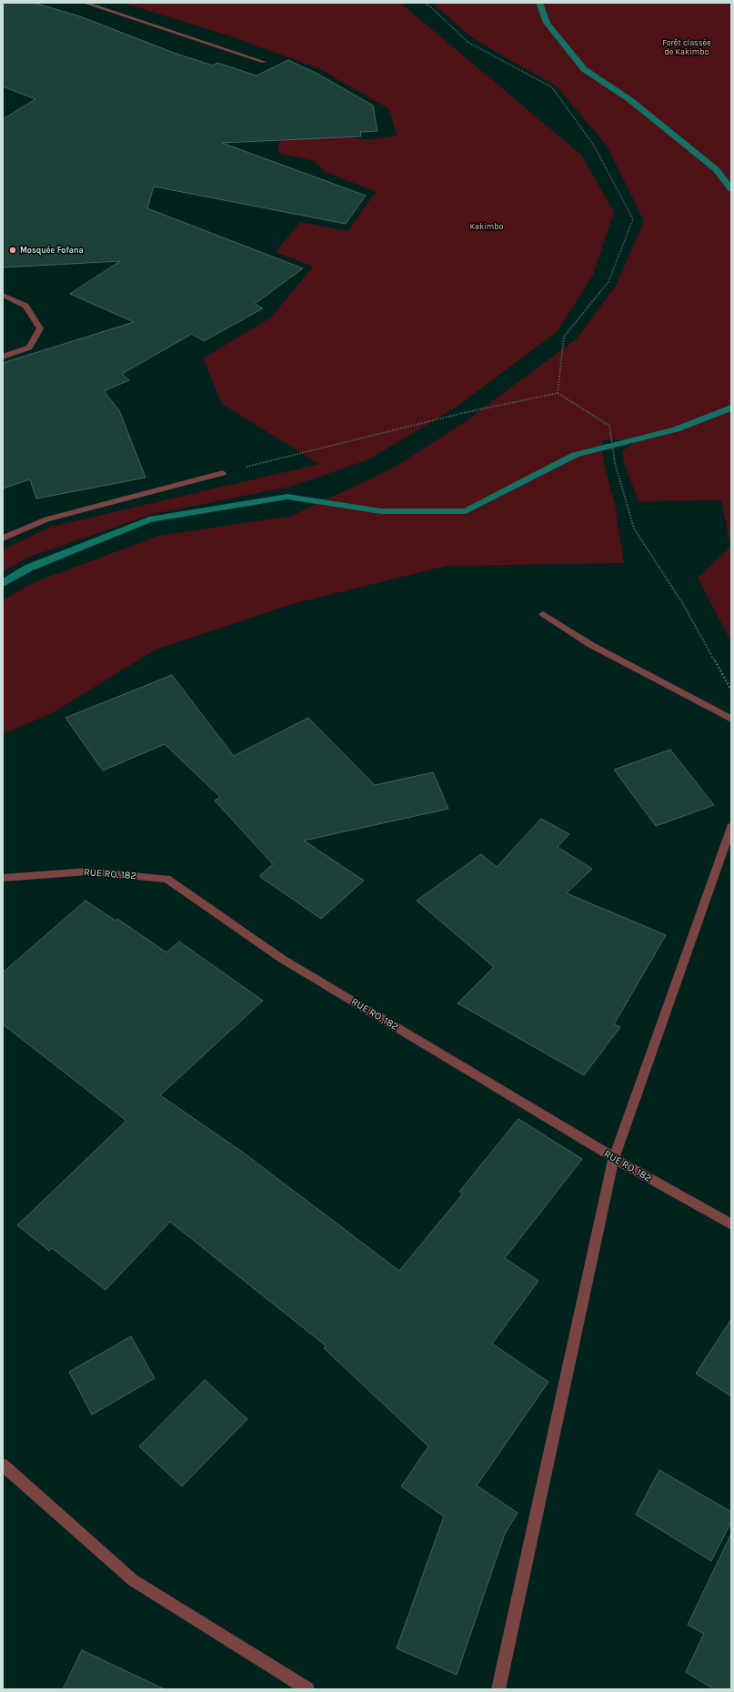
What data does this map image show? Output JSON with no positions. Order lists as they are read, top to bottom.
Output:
{
  "streets": {
    "street": ["RUE RO. 182"]
  },
  "parks": ["Forêt classée de Kakimbo", "Kakimbo"],
  "places": ["Mosquée Fofana"]
}
